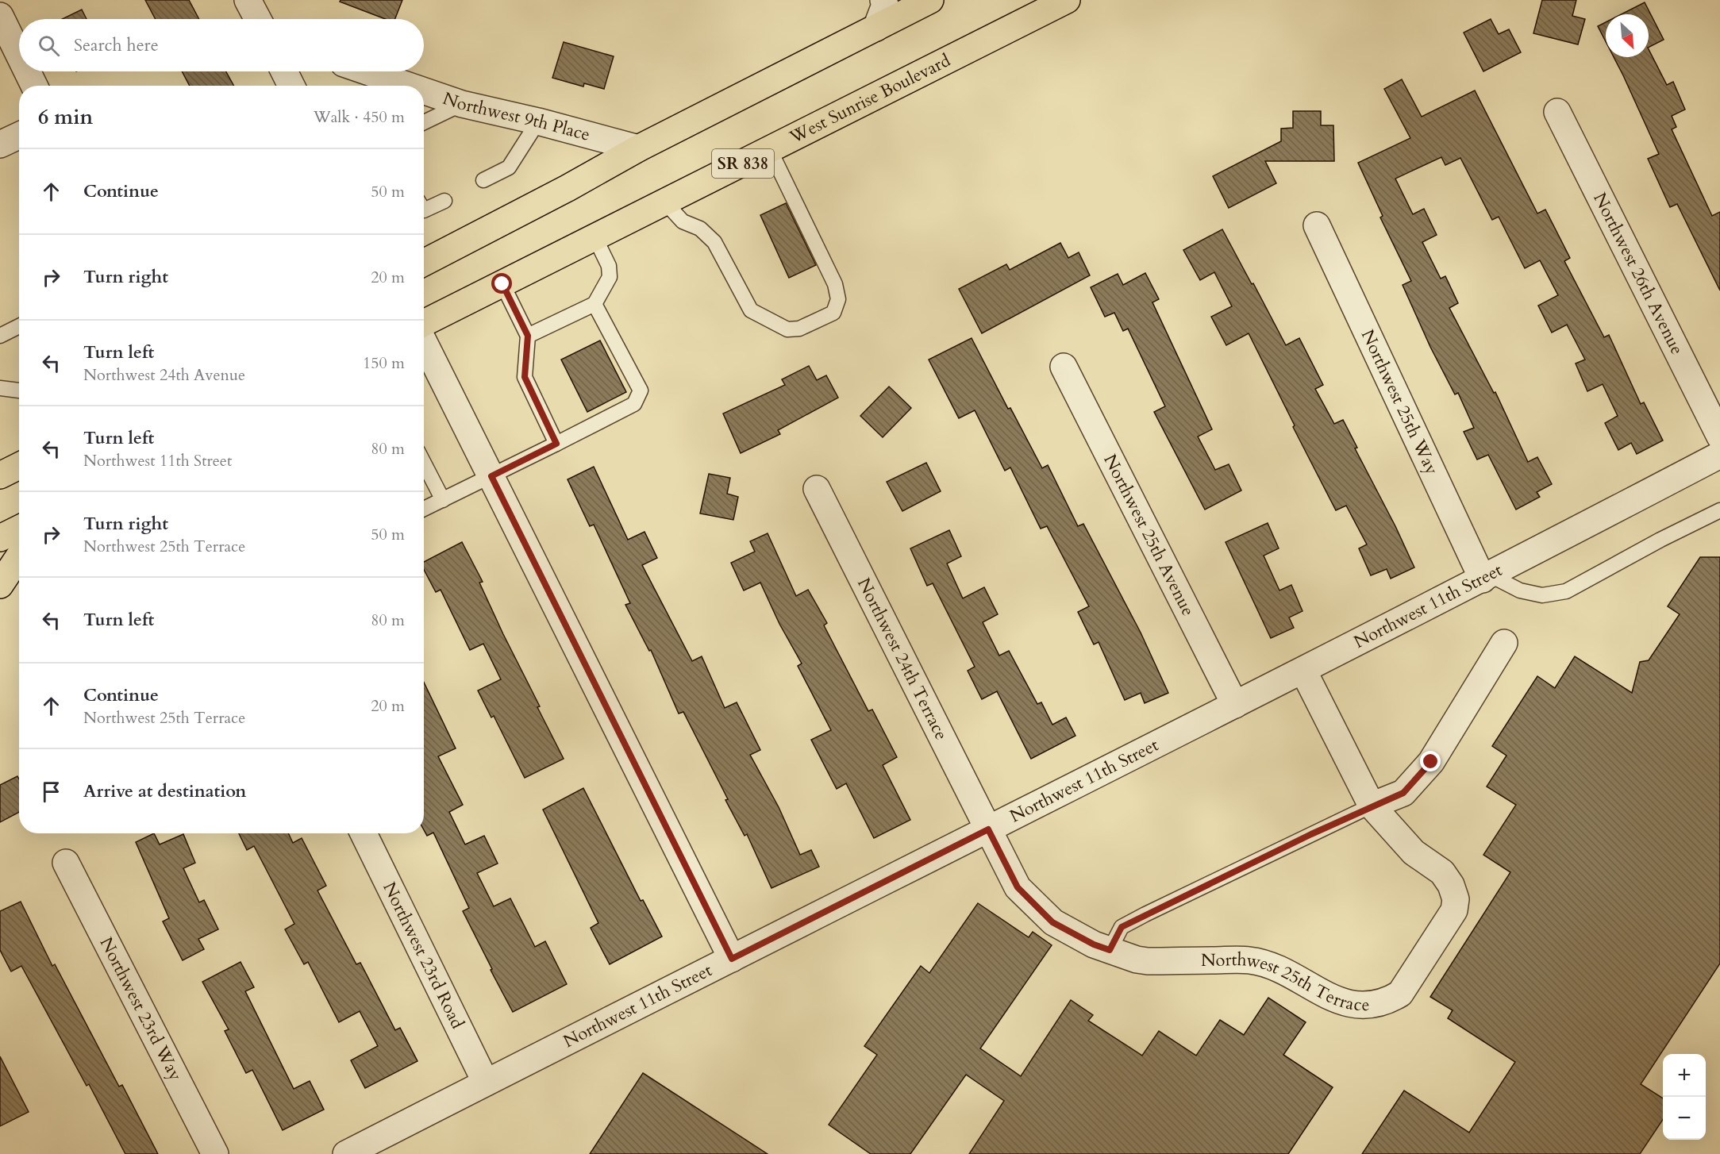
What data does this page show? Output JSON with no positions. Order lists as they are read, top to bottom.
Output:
{
  "streets": {
    "main road": ["West Sunrise Boulevard", "SR 838"],
    "street": [
      "Northwest 9th Place",
      "Northwest 26th Avenue",
      "Northwest 25th Way",
      "Northwest 25th Avenue",
      "Northwest 11th Street",
      "Northwest 24th Terrace",
      "Northwest 23rd Road",
      "Northwest 25th Terrace",
      "Northwest 23rd Way"
    ]
  },
  "crossings": [
    ["Northwest 25th Way", "Northwest 11th Street"],
    ["Northwest 25th Avenue", "Northwest 11th Street"],
    ["Northwest 11th Street", "Northwest 24th Terrace"],
    ["Northwest 11th Street", "Northwest 23rd Road"],
    ["Northwest 11th Street", "Northwest 25th Terrace"],
    ["Northwest 24th Terrace", "Northwest 25th Terrace"]
  ],
  "north": "bottom right",
  "page": {
    "search": "Search here",
    "heading": ["6 min", "Walk · 450 m"],
    "list": [
      ["Continue", "50 m"],
      ["Turn right", "20 m"],
      ["Turn left", "Northwest 24th Avenue", "150 m"],
      ["Turn left", "Northwest 11th Street", "80 m"],
      ["Turn right", "Northwest 25th Terrace", "50 m"],
      ["Turn left", "80 m"],
      ["Continue", "Northwest 25th Terrace", "20 m"],
      "Arrive at destination"
    ],
    "map_buttons": ["+", "−"]
  }
}
